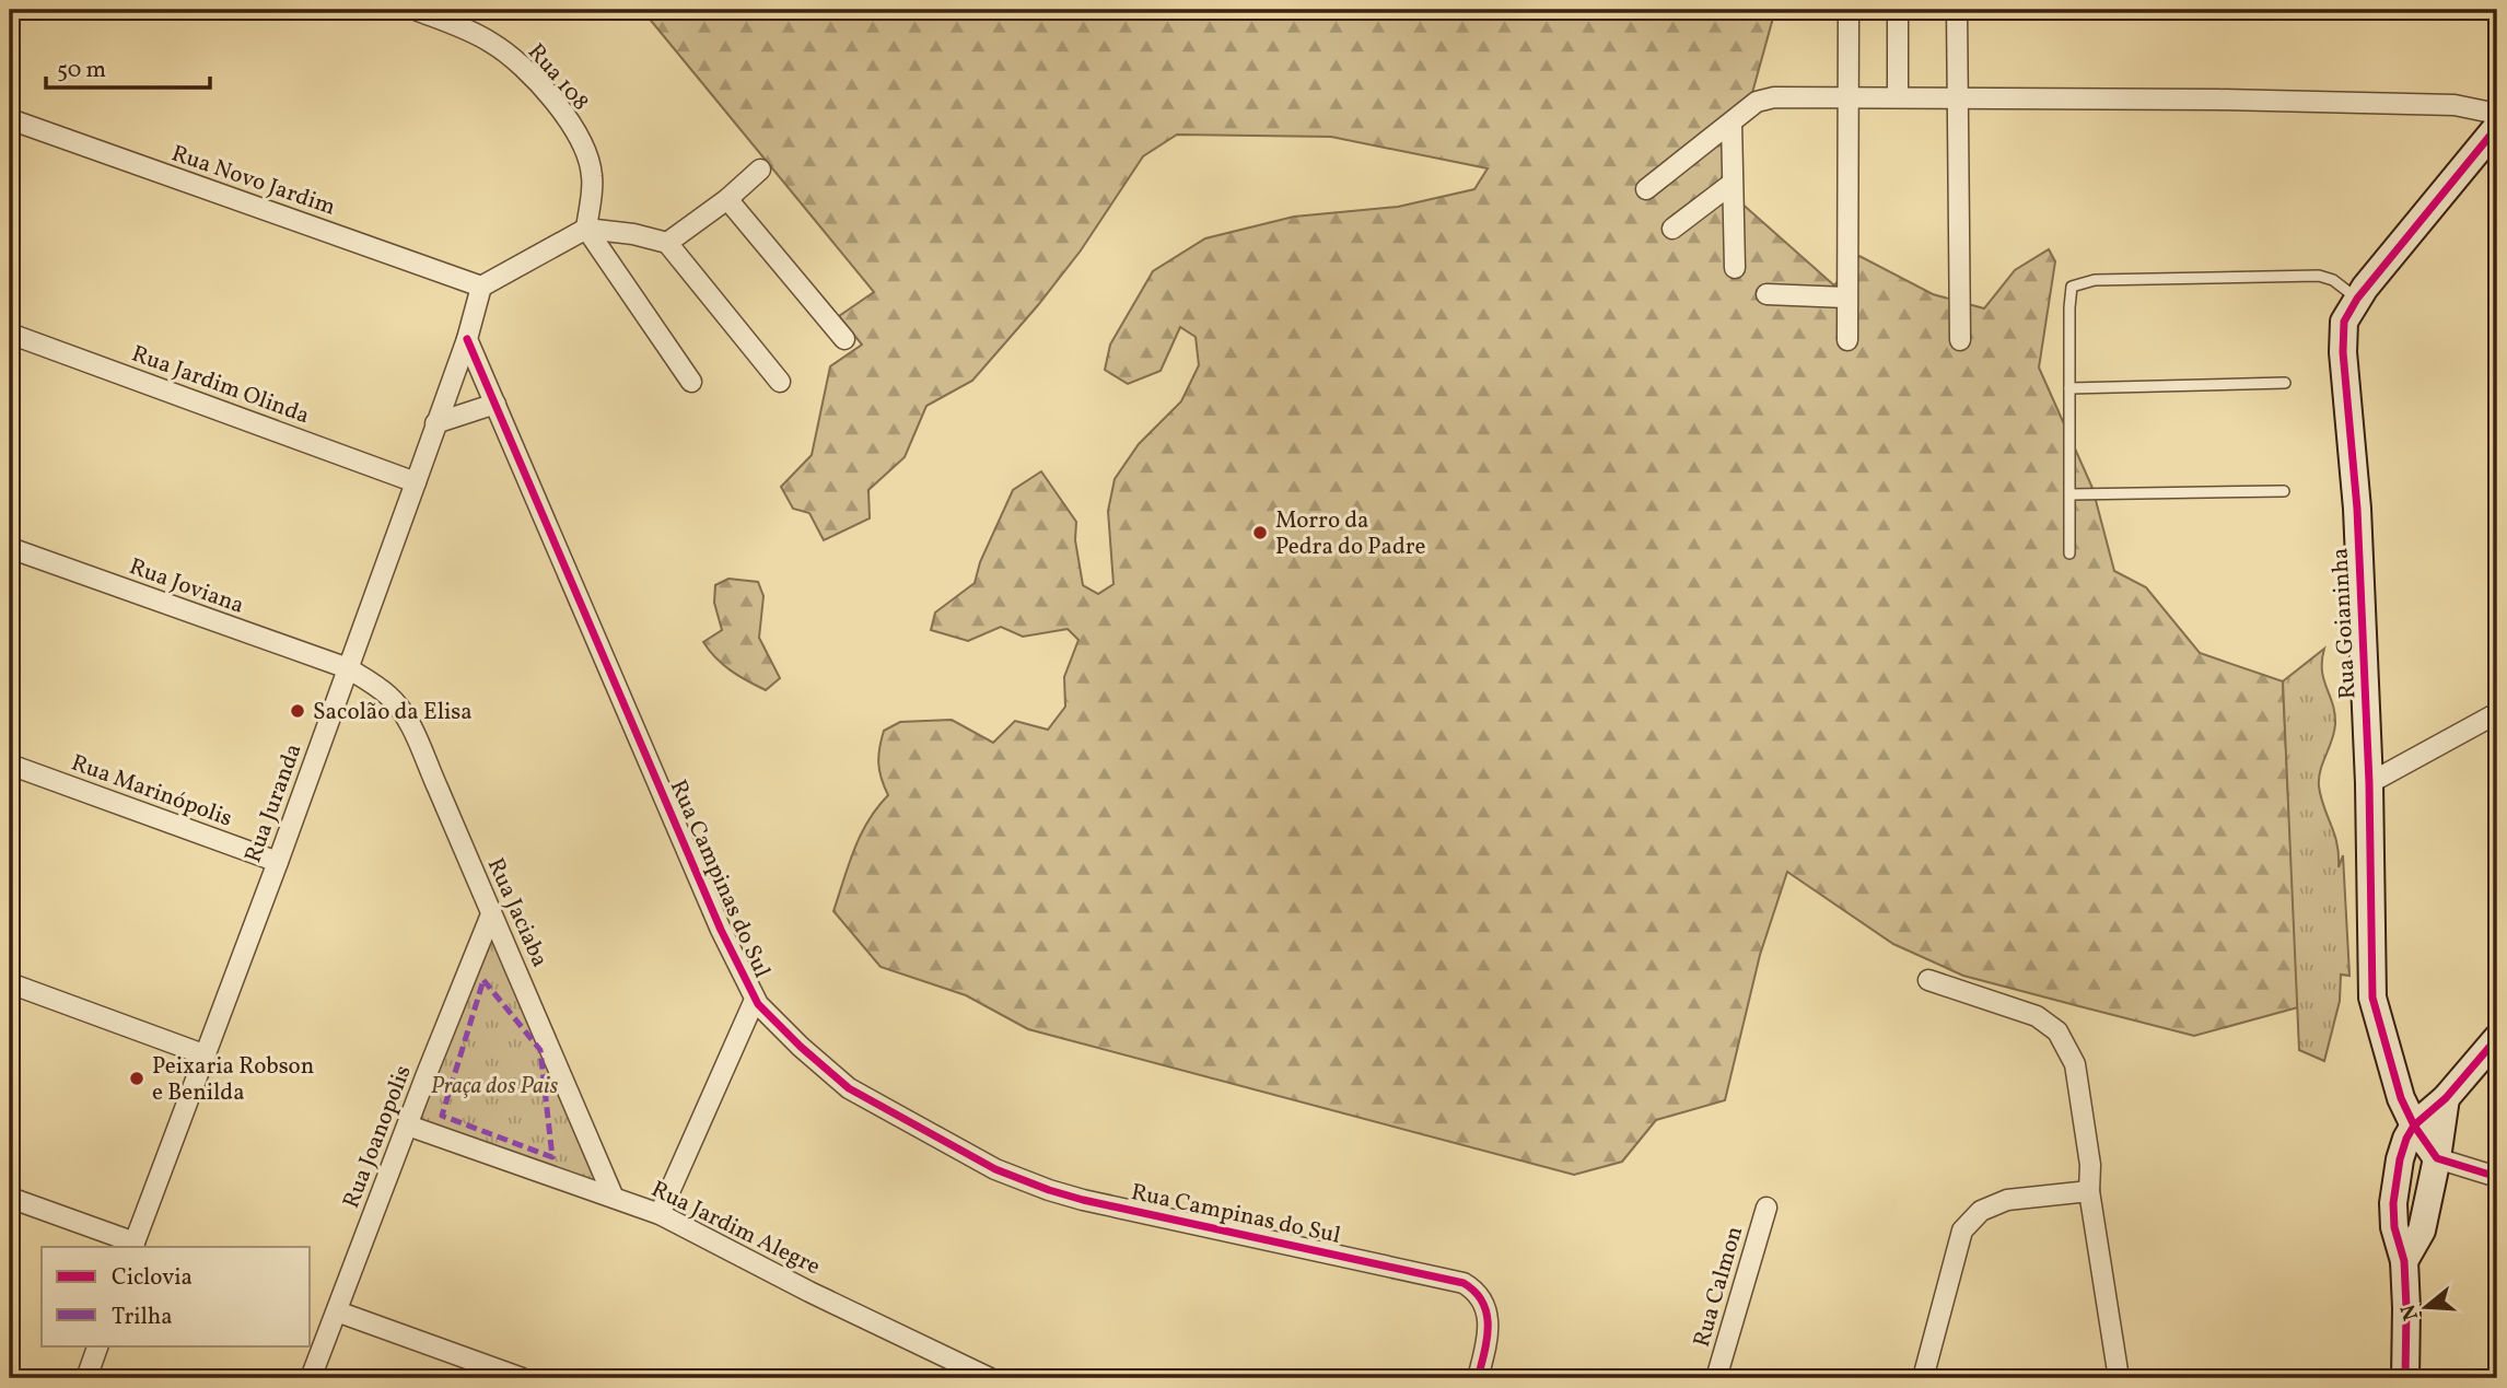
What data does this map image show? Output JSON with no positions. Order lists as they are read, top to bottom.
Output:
{
  "streets": {
    "street": [
      "Rua 108",
      "Rua Novo Jardim",
      "Rua Jardim Olinda",
      "Rua Joviana",
      "Rua Goianinha",
      "Rua Marinópolis",
      "Rua Juranda",
      "Rua Campinas do Sul",
      "Rua Jaciaba",
      "Rua Joanopolis",
      "Rua Jardim Alegre",
      "Rua Calmon"
    ]
  },
  "crossings": [
    ["Rua Novo Jardim", "Rua Juranda"],
    ["Rua Jardim Olinda", "Rua Juranda"],
    ["Rua Joviana", "Rua Juranda"],
    ["Rua Joviana", "Rua Jaciaba"],
    ["Rua Marinópolis", "Rua Juranda"],
    ["Rua Juranda", "Rua Campinas do Sul"],
    ["Rua Juranda", "Rua Jaciaba"],
    ["Rua Jaciaba", "Rua Joanopolis"],
    ["Rua Jaciaba", "Rua Jardim Alegre"],
    ["Rua Joanopolis", "Rua Jardim Alegre"]
  ],
  "parks": ["Praça dos Pais"],
  "places": ["Morro da Pedra do Padre", "Sacolão da Elisa", "Peixaria Robson e Benilda"],
  "legend": ["Ciclovia", "Trilha"],
  "scale_bar": "50 m",
  "north": "left"
}
